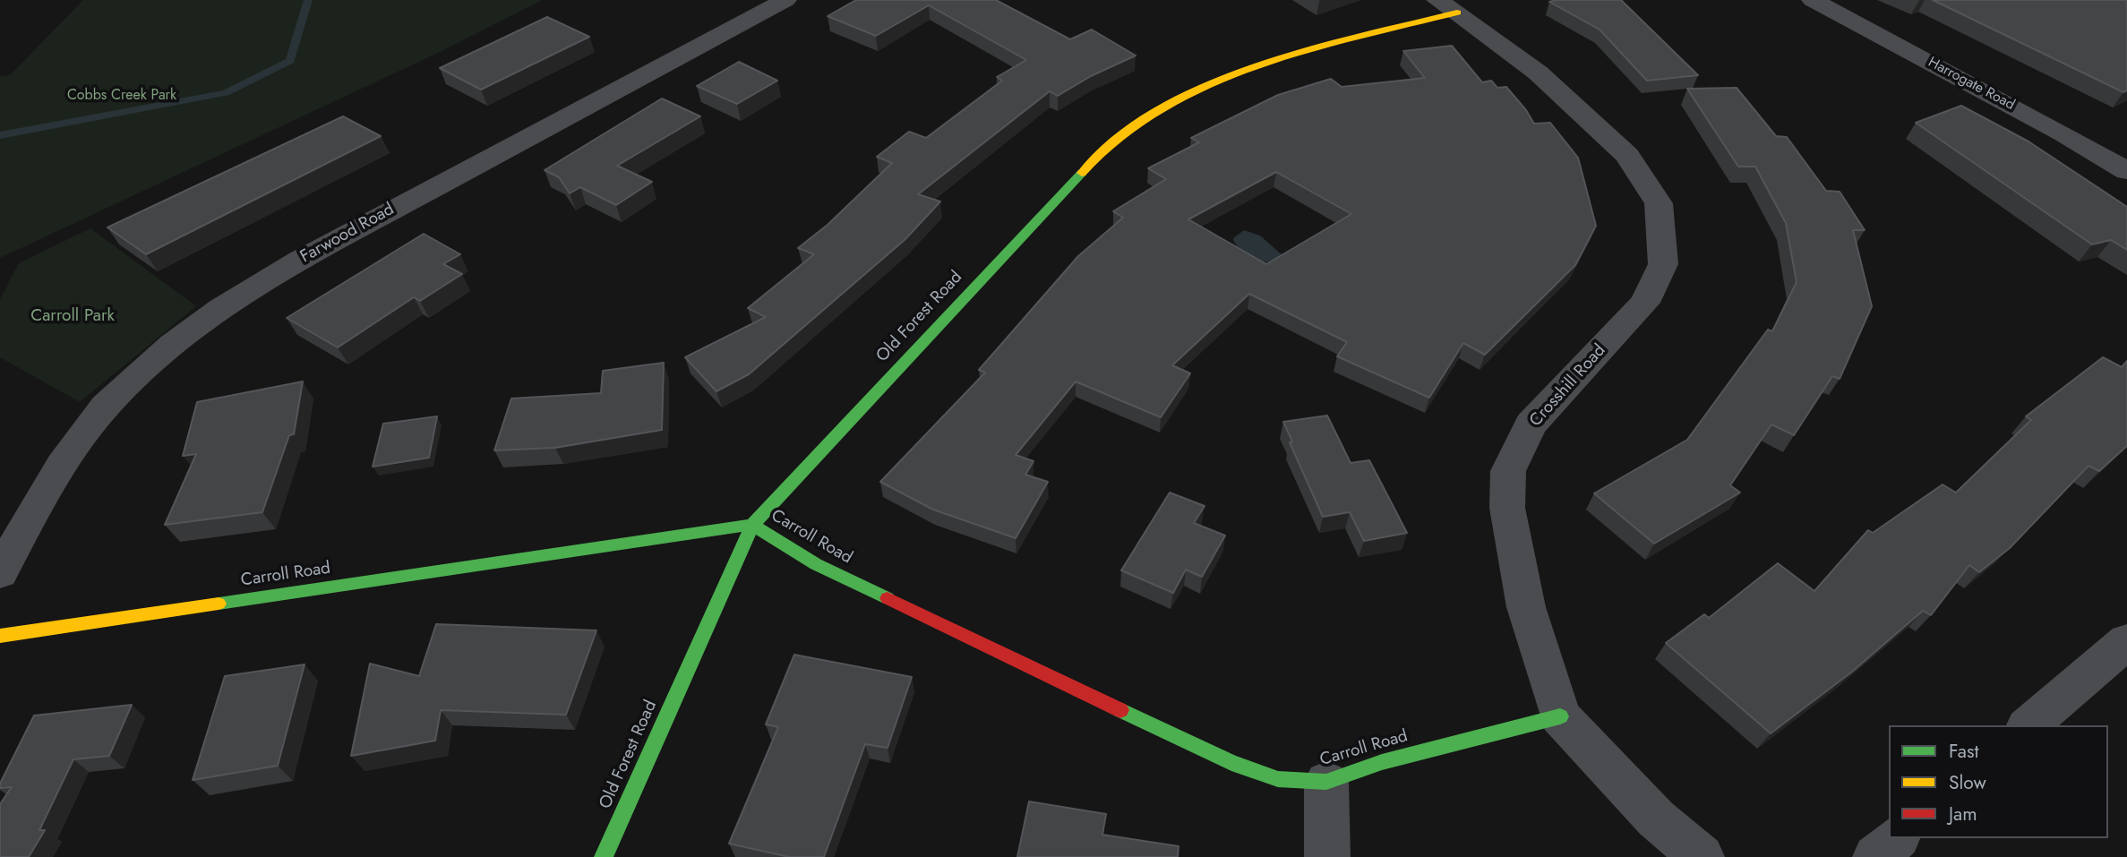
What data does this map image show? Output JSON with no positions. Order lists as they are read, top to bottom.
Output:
{
  "streets": {
    "street": [
      "Harrogate Road",
      "Farwood Road",
      "Old Forest Road",
      "Crosshill Road",
      "Carroll Road"
    ]
  },
  "crossings": [
    ["Old Forest Road", "Crosshill Road"],
    ["Old Forest Road", "Carroll Road"],
    ["Crosshill Road", "Carroll Road"]
  ],
  "parks": ["Cobbs Creek Park", "Carroll Park"],
  "legend": ["Fast", "Slow", "Jam"]
}
